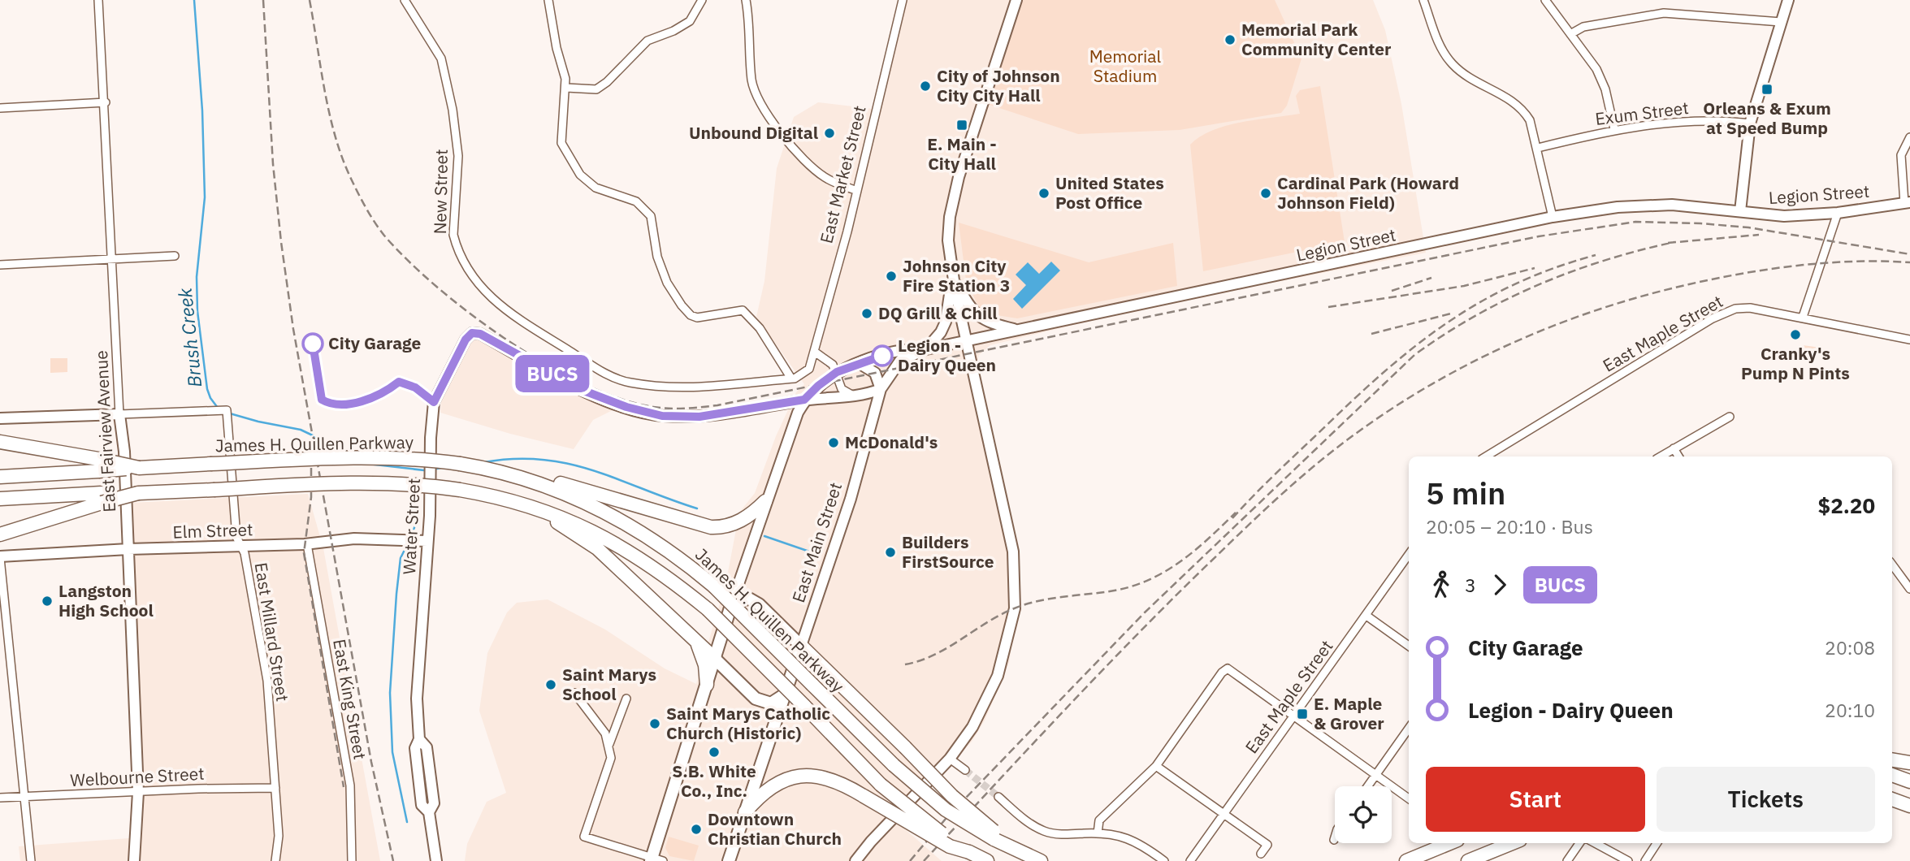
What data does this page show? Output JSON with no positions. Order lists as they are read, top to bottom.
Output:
{
  "streets": {
    "highway": ["James H. Quillen Parkway"],
    "main road": [
      "Legion Street",
      "East Fairview Avenue",
      "Water Street",
      "Elm Street",
      "East Main Street"
    ],
    "street": [
      "Exum Street",
      "East Market Street",
      "New Street",
      "East Maple Street",
      "East Millard Street",
      "East King Street",
      "Welbourne Street"
    ]
  },
  "crossings": [
    ["Legion Street", "Water Street"],
    ["Legion Street", "East Main Street"],
    ["East Fairview Avenue", "Elm Street"],
    ["East Fairview Avenue", "East Millard Street"],
    ["East Fairview Avenue", "Welbourne Street"],
    ["Water Street", "Elm Street"],
    ["Elm Street", "East Millard Street"],
    ["Elm Street", "East King Street"],
    ["East Millard Street", "Welbourne Street"]
  ],
  "water": ["Brush Creek"],
  "parks": ["Memorial Stadium"],
  "places": {
    "other": [
      "Memorial Park Community Center",
      "City of Johnson City City Hall",
      "Unbound Digital",
      "United States Post Office",
      "Cardinal Park (Howard Johnson Field)",
      "Johnson City Fire Station 3",
      "DQ Grill & Chill",
      "Cranky's Pump N Pints",
      "City Garage",
      "Legion - Dairy Queen",
      "McDonald's",
      "Builders FirstSource",
      "Langston High School",
      "Saint Marys School",
      "Saint Marys Catholic Church (Historic)",
      "S.B. White Co., Inc.",
      "Downtown Christian Church"
    ],
    "transit": ["Orleans & Exum at Speed Bump", "E. Main - City Hall", "E. Maple & Grover"]
  },
  "lines": ["bus line BUCS"],
  "page": {
    "on_map": "BUCS",
    "heading": ["5 min", "20:05 – 20:10 · Bus", "$2.20"],
    "legs": ["3", "BUCS"],
    "list": [
      {
        "name": "City Garage",
        "value": "20:08"
      },
      {
        "name": "Legion - Dairy Queen",
        "value": "20:10"
      }
    ],
    "buttons": ["Start", "Tickets"]
  }
}
